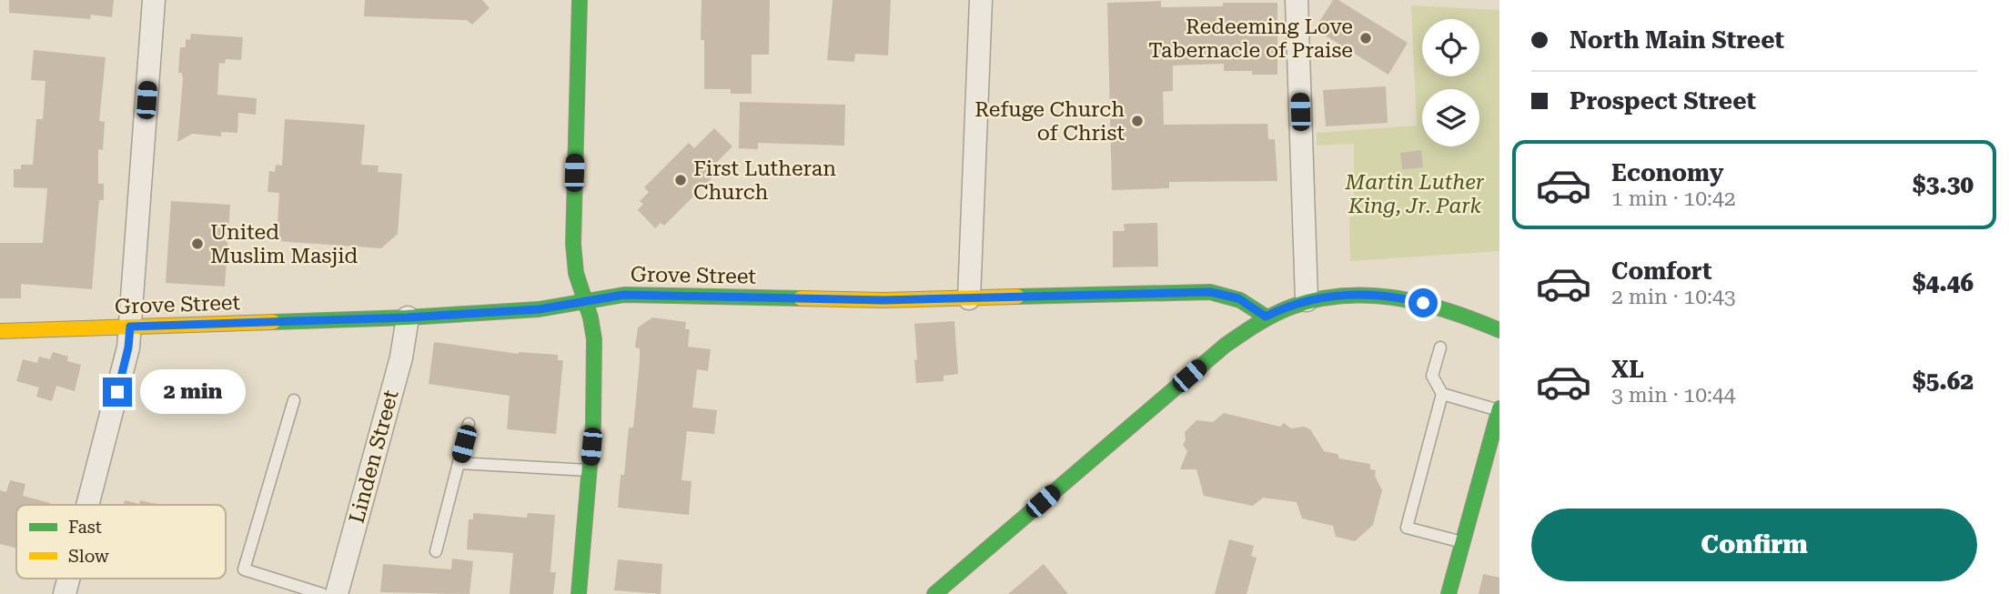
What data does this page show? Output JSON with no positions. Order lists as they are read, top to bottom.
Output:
{
  "streets": {
    "main road": ["Grove Street"],
    "street": ["Linden Street"]
  },
  "crossings": [
    ["Grove Street", "Linden Street"]
  ],
  "parks": ["Martin Luther King, Jr. Park"],
  "places": [
    "Redeeming Love Tabernacle of Praise",
    "Refuge Church of Christ",
    "First Lutheran Church",
    "United Muslim Masjid"
  ],
  "legend": ["Fast", "Slow"],
  "page": {
    "banner": ["North Main Street", "Prospect Street"],
    "list": [
      {
        "name": "Economy",
        "note": "1 min · 10:42",
        "value": "$3.30"
      },
      {
        "name": "Comfort",
        "note": "2 min · 10:43",
        "value": "$4.46"
      },
      {
        "name": "XL",
        "note": "3 min · 10:44",
        "value": "$5.62"
      }
    ],
    "bubble": "2 min",
    "buttons": "Confirm"
  }
}
